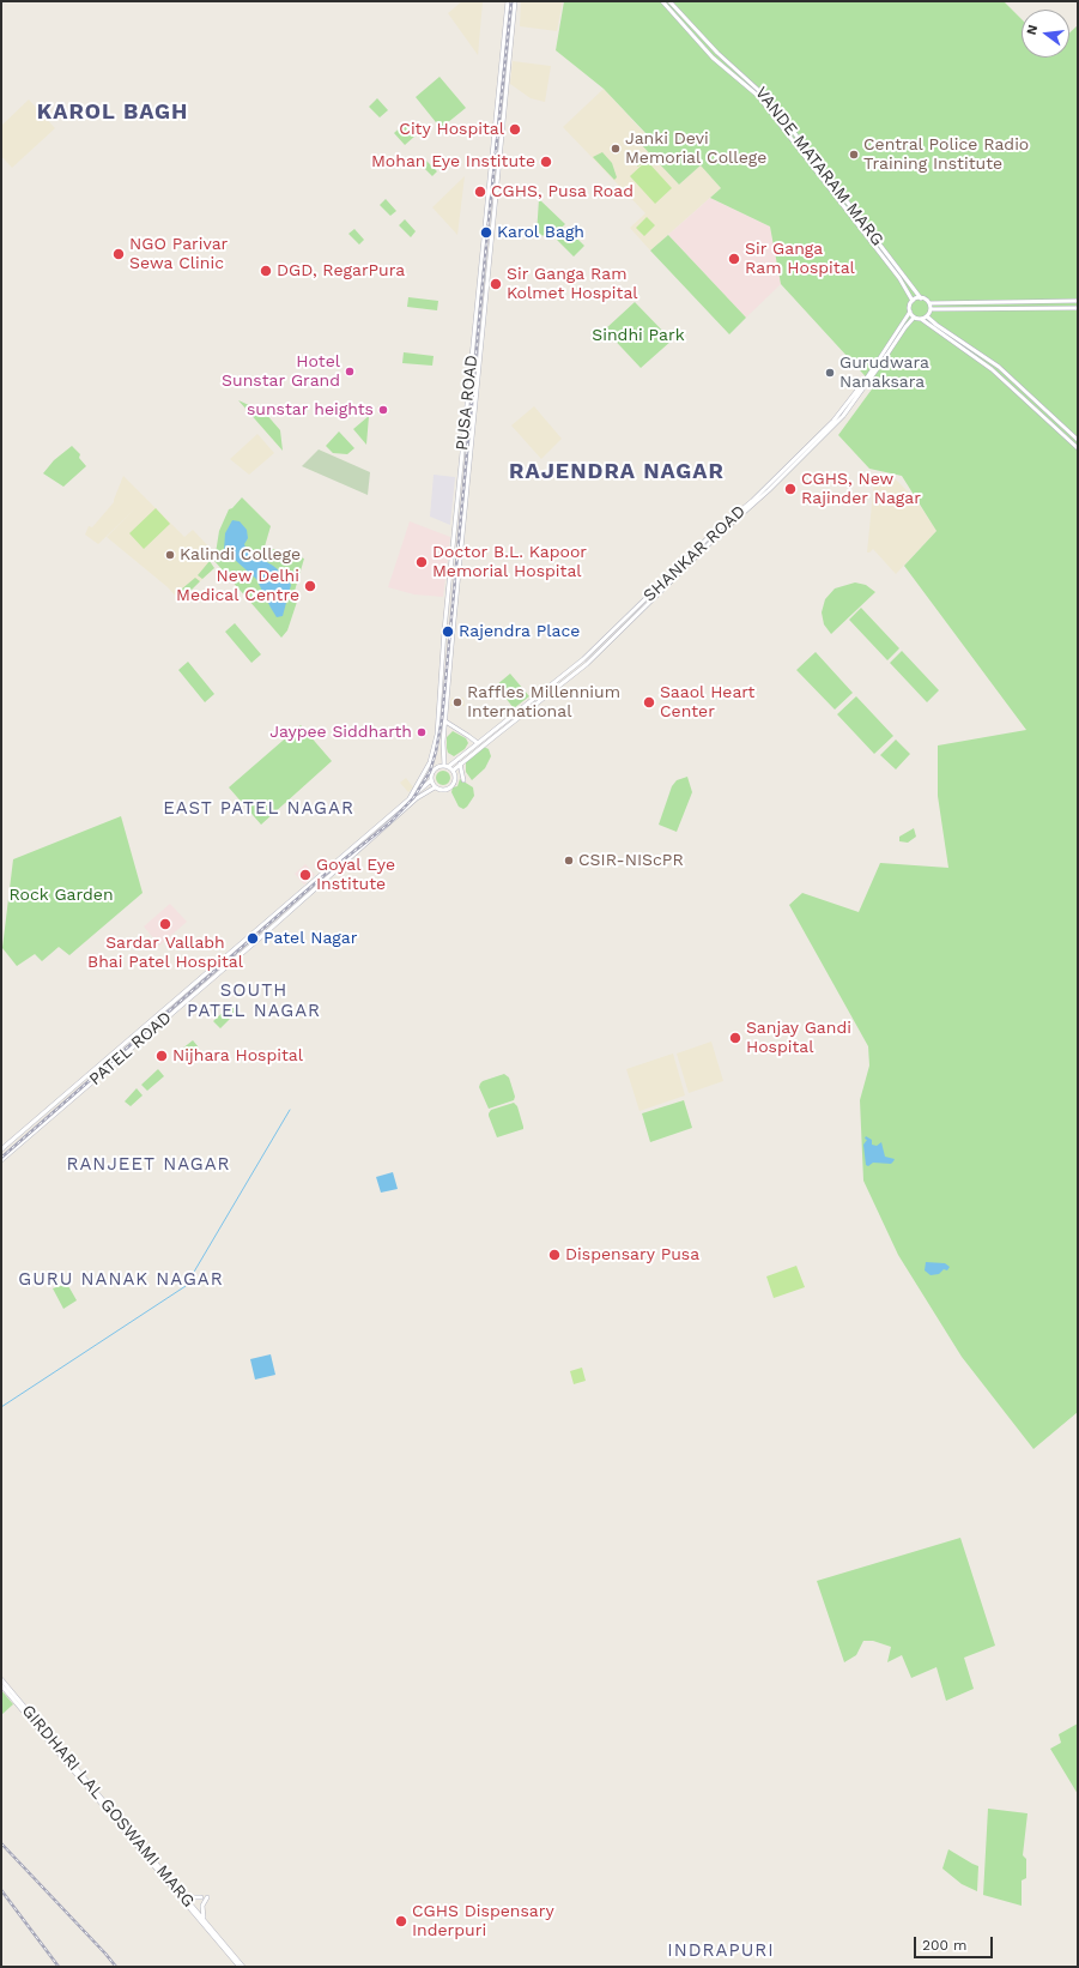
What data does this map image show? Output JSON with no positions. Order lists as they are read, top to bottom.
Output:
{
  "streets": {
    "main road": [
      "VANDE MATARAM MARG",
      "PUSA ROAD",
      "SHANKAR ROAD",
      "PATEL ROAD",
      "GIRDHARI LAL GOSWAMI MARG"
    ]
  },
  "crossings": [
    ["VANDE MATARAM MARG", "SHANKAR ROAD"],
    ["PUSA ROAD", "SHANKAR ROAD"],
    ["PUSA ROAD", "PATEL ROAD"],
    ["SHANKAR ROAD", "PATEL ROAD"]
  ],
  "districts": [
    "KAROL BAGH",
    "RAJENDRA NAGAR",
    "EAST PATEL NAGAR",
    "SOUTH PATEL NAGAR",
    "RANJEET NAGAR",
    "GURU NANAK NAGAR",
    "INDRAPURI"
  ],
  "parks": ["Sindhi Park", "Rock Garden"],
  "places": [
    "City Hospital",
    "Janki Devi Memorial College",
    "Central Police Radio Training Institute",
    "Mohan Eye Institute",
    "CGHS, Pusa Road",
    "Karol Bagh",
    "NGO Parivar Sewa Clinic",
    "Sir Ganga Ram Hospital",
    "DGD, RegarPura",
    "Sir Ganga Ram Kolmet Hospital",
    "Hotel Sunstar Grand",
    "Gurudwara Nanaksara",
    "sunstar heights",
    "CGHS, New Rajinder Nagar",
    "Kalindi College",
    "Doctor B.L. Kapoor Memorial Hospital",
    "New Delhi Medical Centre",
    "Rajendra Place",
    "Raffles Millennium International",
    "Saaol Heart Center",
    "Jaypee Siddharth",
    "CSIR-NIScPR",
    "Goyal Eye Institute",
    "Sardar Vallabh Bhai Patel Hospital",
    "Patel Nagar",
    "Sanjay Gandi Hospital",
    "Nijhara Hospital",
    "Dispensary Pusa",
    "CGHS Dispensary Inderpuri"
  ],
  "scale_bar": "200 m",
  "north": "left"
}
